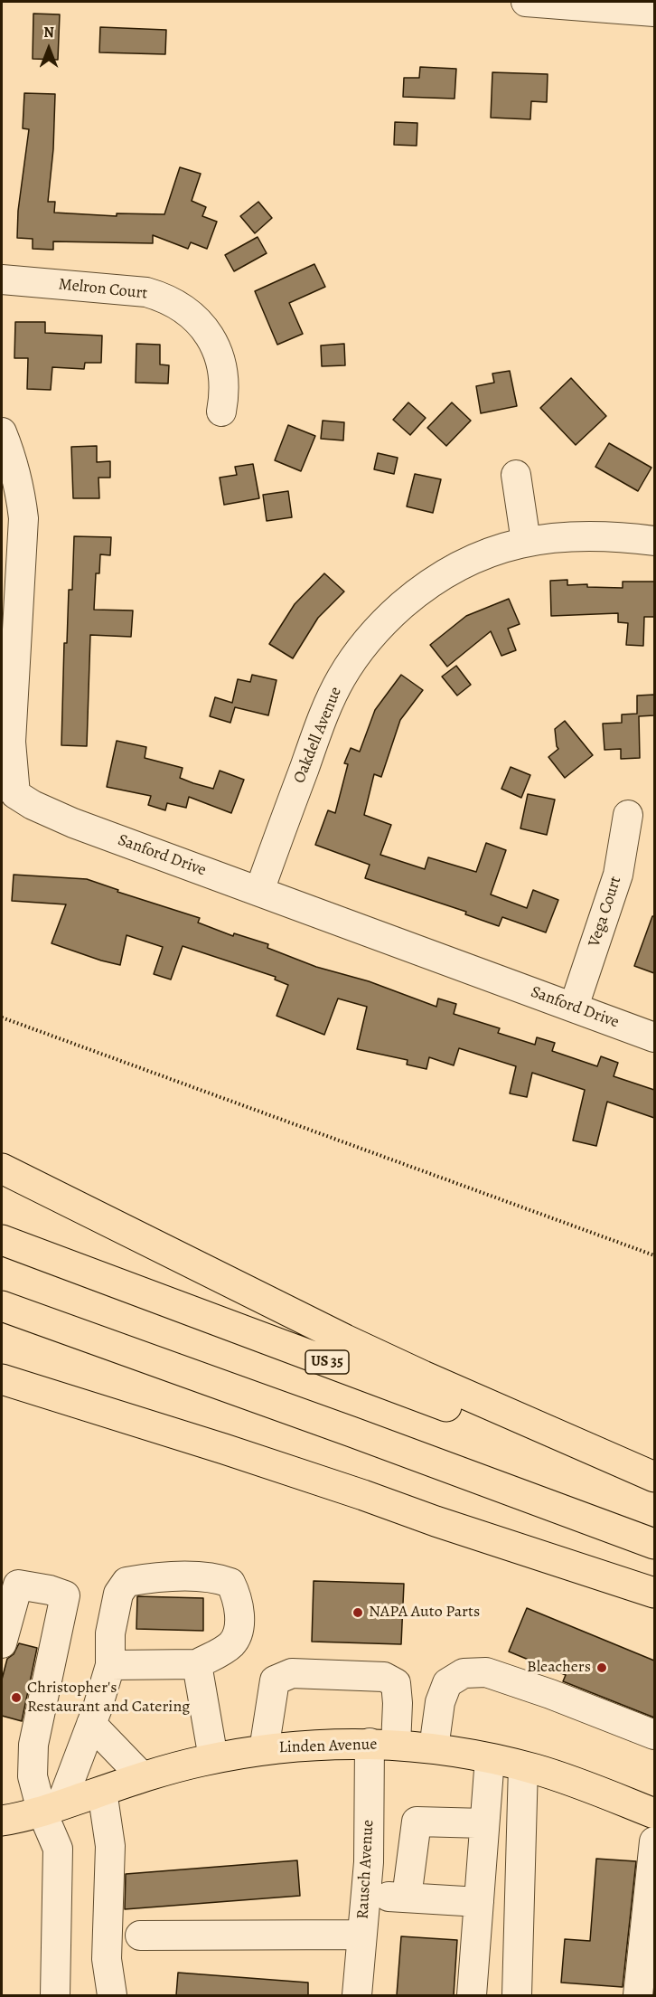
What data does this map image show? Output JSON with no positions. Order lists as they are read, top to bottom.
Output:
{
  "streets": {
    "main road": ["US 35", "Linden Avenue"],
    "street": [
      "Melron Court",
      "Oakdell Avenue",
      "Sanford Drive",
      "Vega Court",
      "Rausch Avenue"
    ]
  },
  "crossings": [
    ["Oakdell Avenue", "Sanford Drive"],
    ["Sanford Drive", "Vega Court"],
    ["Linden Avenue", "Rausch Avenue"]
  ],
  "places": ["NAPA Auto Parts", "Bleachers", "Christopher's Restaurant and Catering"],
  "north": "top"
}
